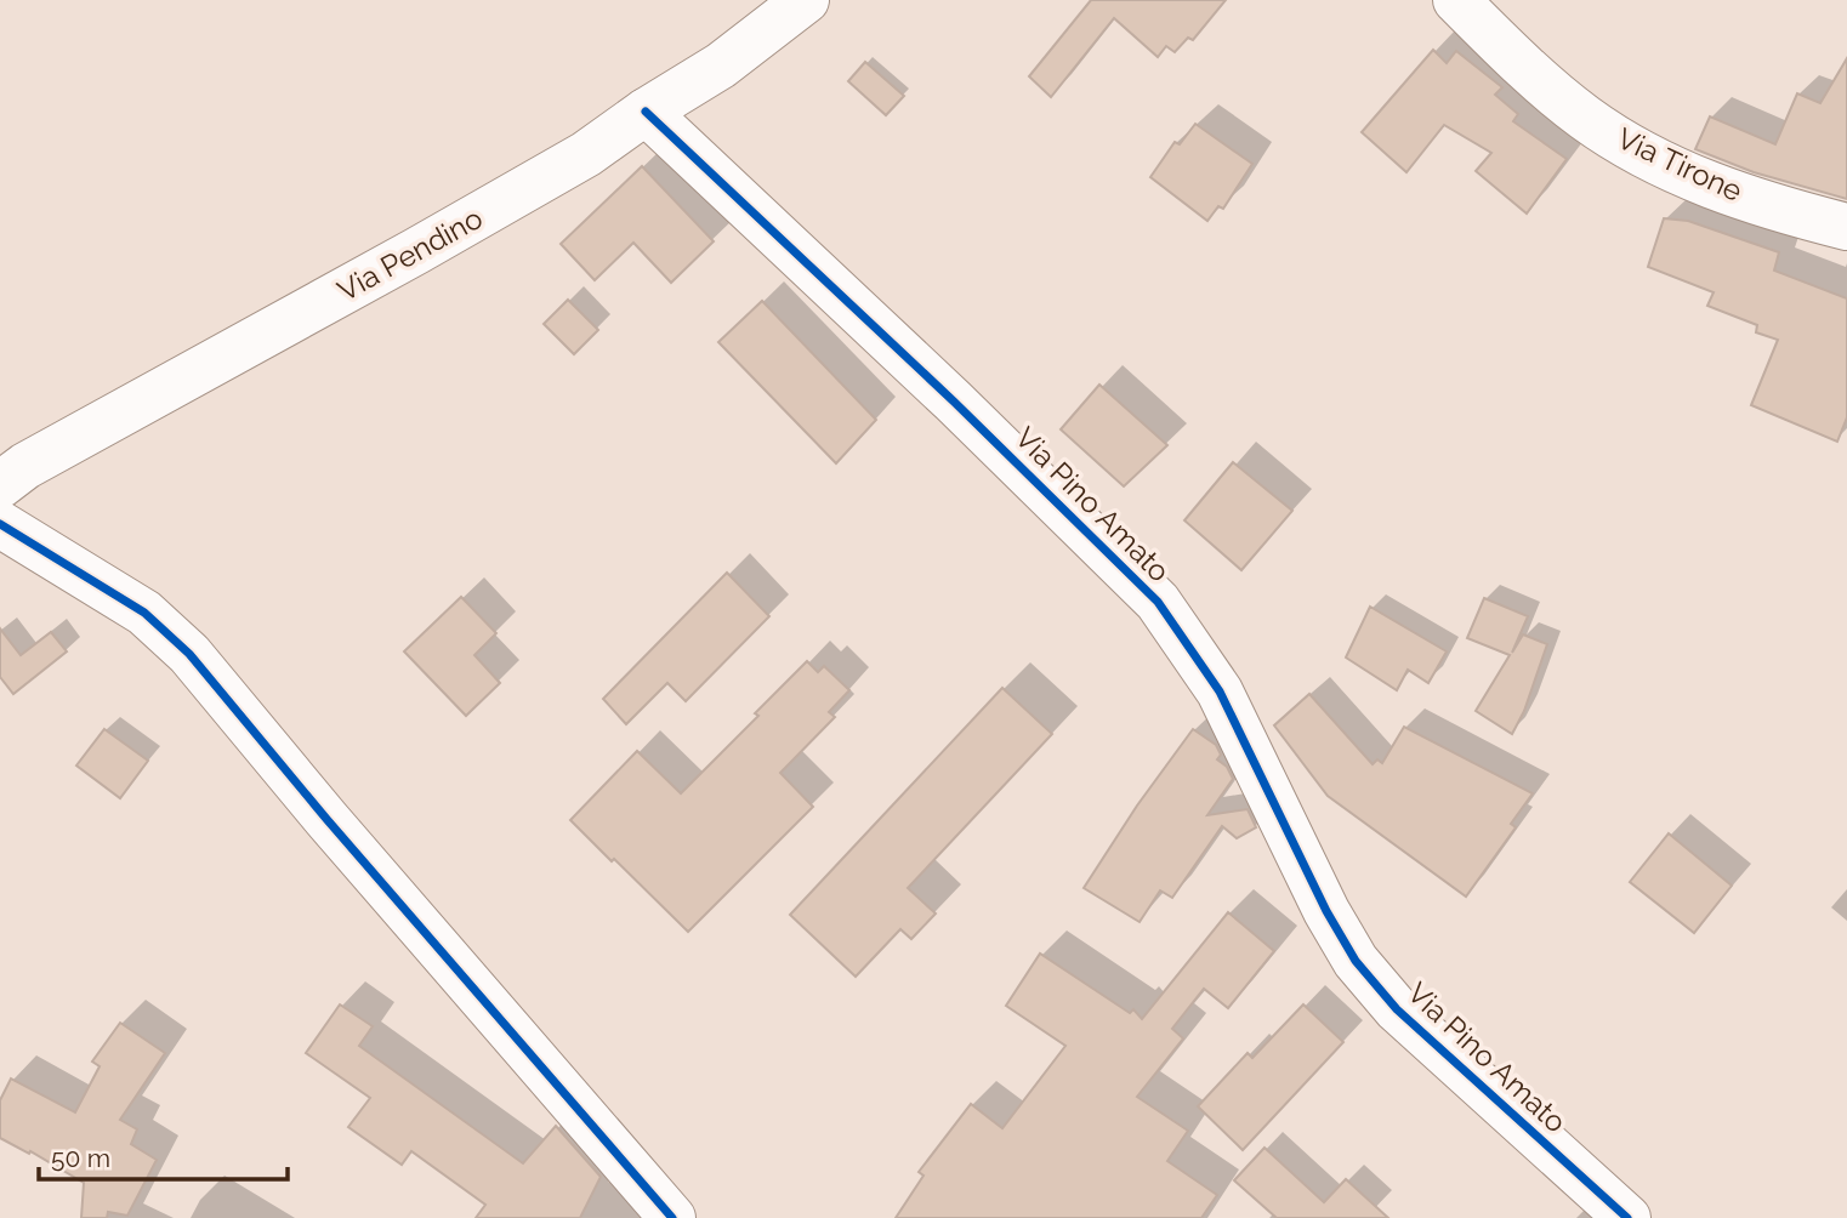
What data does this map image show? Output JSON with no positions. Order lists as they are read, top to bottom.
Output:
{
  "streets": {
    "street": ["Via Tirone", "Via Pendino", "Via Pino Amato"]
  },
  "crossings": [
    ["Via Pendino", "Via Pino Amato"]
  ],
  "scale_bar": "50 m"
}
